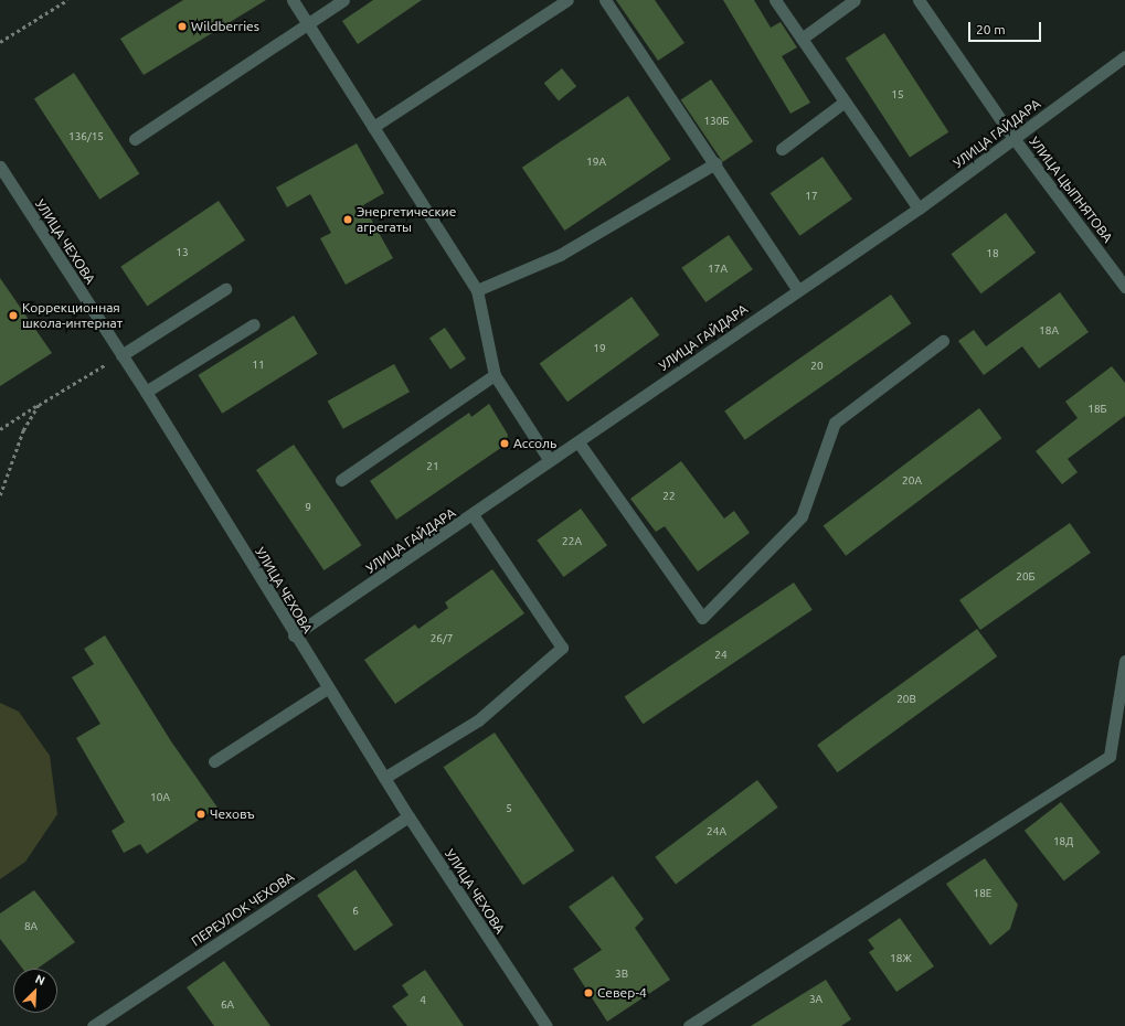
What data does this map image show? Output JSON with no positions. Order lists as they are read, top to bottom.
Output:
{
  "streets": {
    "street": [
      "УЛИЦА ГАЙДАРА",
      "УЛИЦА ЦЫПНЯТОВА",
      "УЛИЦА ЧЕХОВА",
      "ПЕРЕУЛОК ЧЕХОВА"
    ]
  },
  "crossings": [
    ["УЛИЦА ГАЙДАРА", "УЛИЦА ЦЫПНЯТОВА"],
    ["УЛИЦА ГАЙДАРА", "УЛИЦА ЧЕХОВА"],
    ["УЛИЦА ЧЕХОВА", "ПЕРЕУЛОК ЧЕХОВА"]
  ],
  "places": [
    "Wildberries",
    "Энергетические агрегаты",
    "Коррекционная школа-интернат",
    "Ассоль",
    "Чеховъ",
    "Север-4"
  ],
  "house_numbers": [
    "15",
    "130Б",
    "136/15",
    "19А",
    "17",
    "13",
    "18",
    "17А",
    "18А",
    "19",
    "11",
    "20",
    "18Б",
    "21",
    "20А",
    "22",
    "9",
    "22А",
    "20Б",
    "26/7",
    "24",
    "20В",
    "10А",
    "5",
    "24А",
    "18Д",
    "18Е",
    "6",
    "8А",
    "18Ж",
    "3В",
    "3А",
    "4",
    "6А"
  ],
  "scale_bar": "20 m",
  "north": "top right"
}
